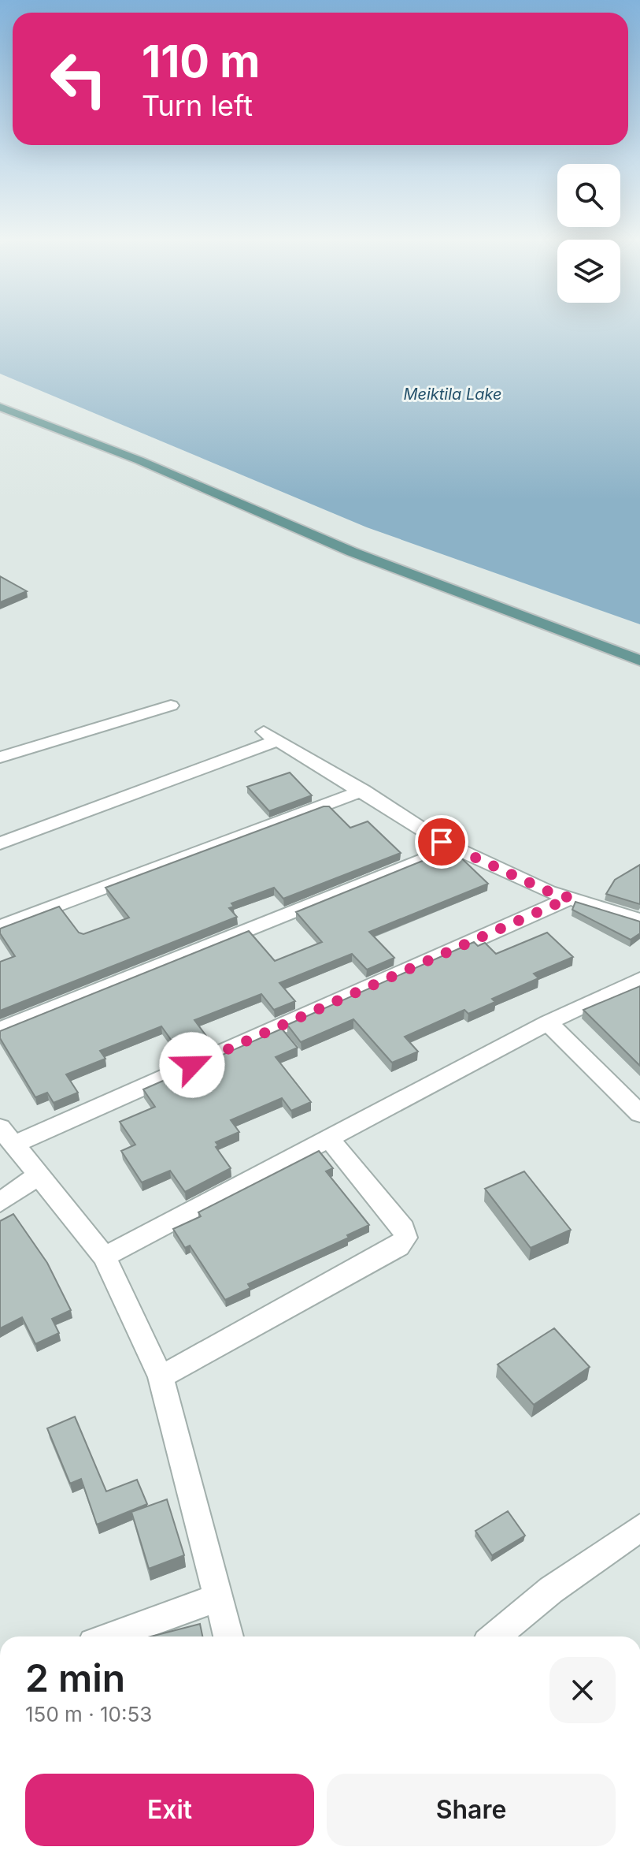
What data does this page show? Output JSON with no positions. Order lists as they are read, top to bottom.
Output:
{
  "water": ["Meiktila Lake"],
  "page": {
    "turn": ["110 m", "Turn left"],
    "heading": ["2 min", "150 m · 10:53"],
    "buttons": ["Exit", "Share"]
  }
}
